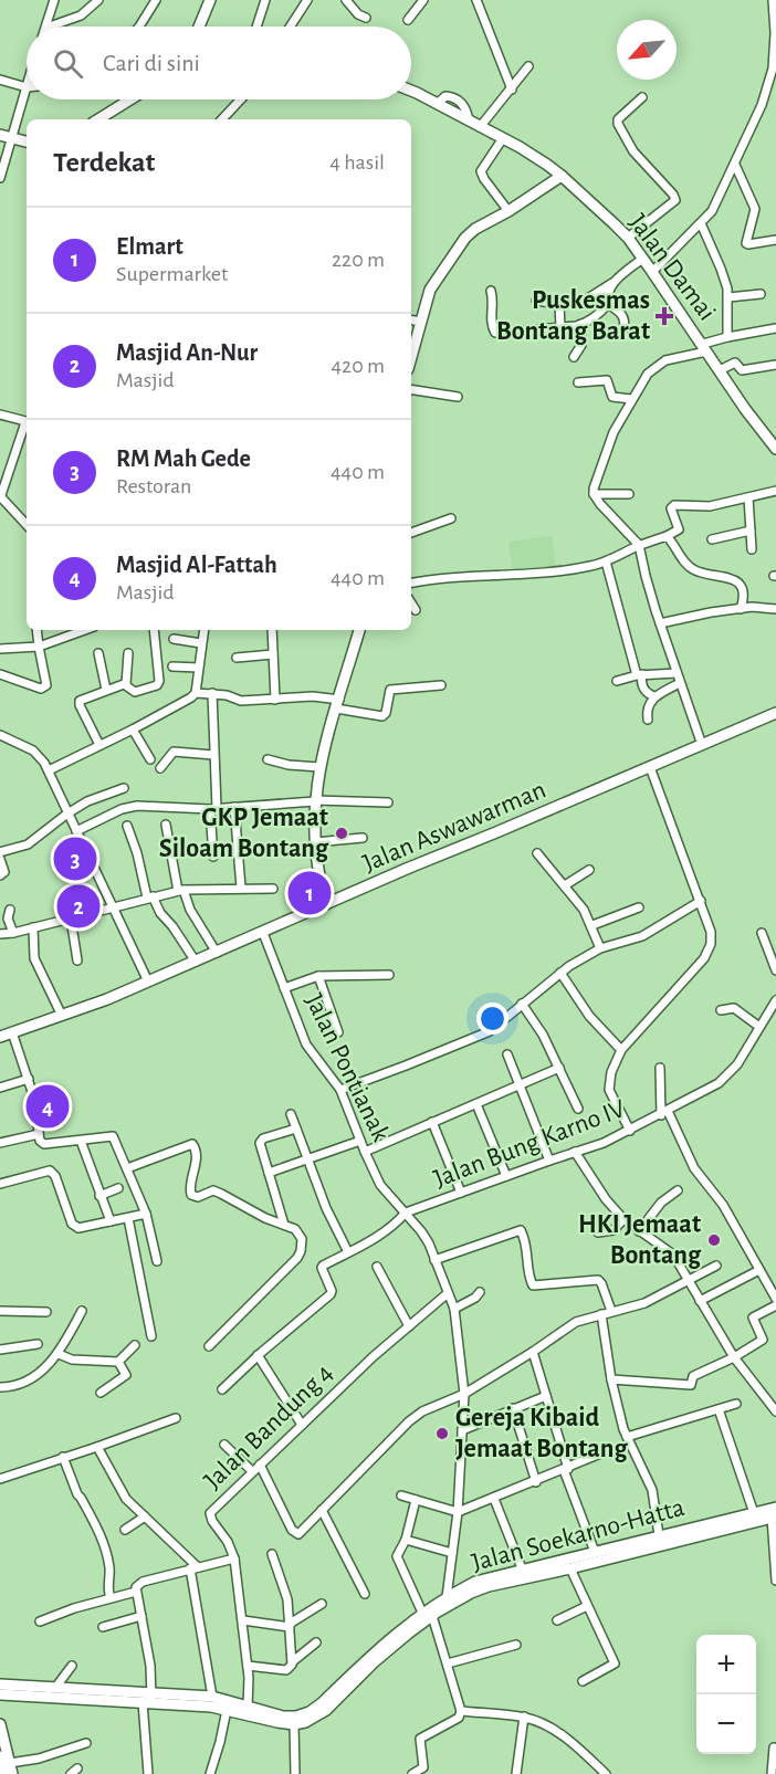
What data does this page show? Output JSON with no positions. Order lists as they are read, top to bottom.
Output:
{
  "streets": {
    "street": [
      "Jalan Damai",
      "Jalan Aswawarman",
      "Jalan Pontianak",
      "Jalan Bung Karno IV",
      "Jalan Bandung 4",
      "Jalan Soekarno-Hatta"
    ]
  },
  "crossings": [
    ["Jalan Aswawarman", "Jalan Pontianak"],
    ["Jalan Pontianak", "Jalan Bung Karno IV"],
    ["Jalan Pontianak", "Jalan Bandung 4"],
    ["Jalan Pontianak", "Jalan Soekarno-Hatta"],
    ["Jalan Bandung 4", "Jalan Soekarno-Hatta"]
  ],
  "places": {
    "health": ["Puskesmas Bontang Barat"],
    "other": ["GKP Jemaat Siloam Bontang", "HKI Jemaat Bontang", "Gereja Kibaid Jemaat Bontang"]
  },
  "north": "bottom left",
  "page": {
    "search": "Cari di sini",
    "heading": ["Terdekat", "4 hasil"],
    "list": [
      {
        "mark": "1",
        "name": "Elmart",
        "note": "Supermarket",
        "value": "220 m"
      },
      {
        "mark": "2",
        "name": "Masjid An-Nur",
        "note": "Masjid",
        "value": "420 m"
      },
      {
        "mark": "3",
        "name": "RM Mah Gede",
        "note": "Restoran",
        "value": "440 m"
      },
      {
        "mark": "4",
        "name": "Masjid Al-Fattah",
        "note": "Masjid",
        "value": "440 m"
      }
    ],
    "pins": [
      "3",
      "1",
      "2",
      "4"
    ],
    "map_buttons": ["+", "−"]
  }
}
